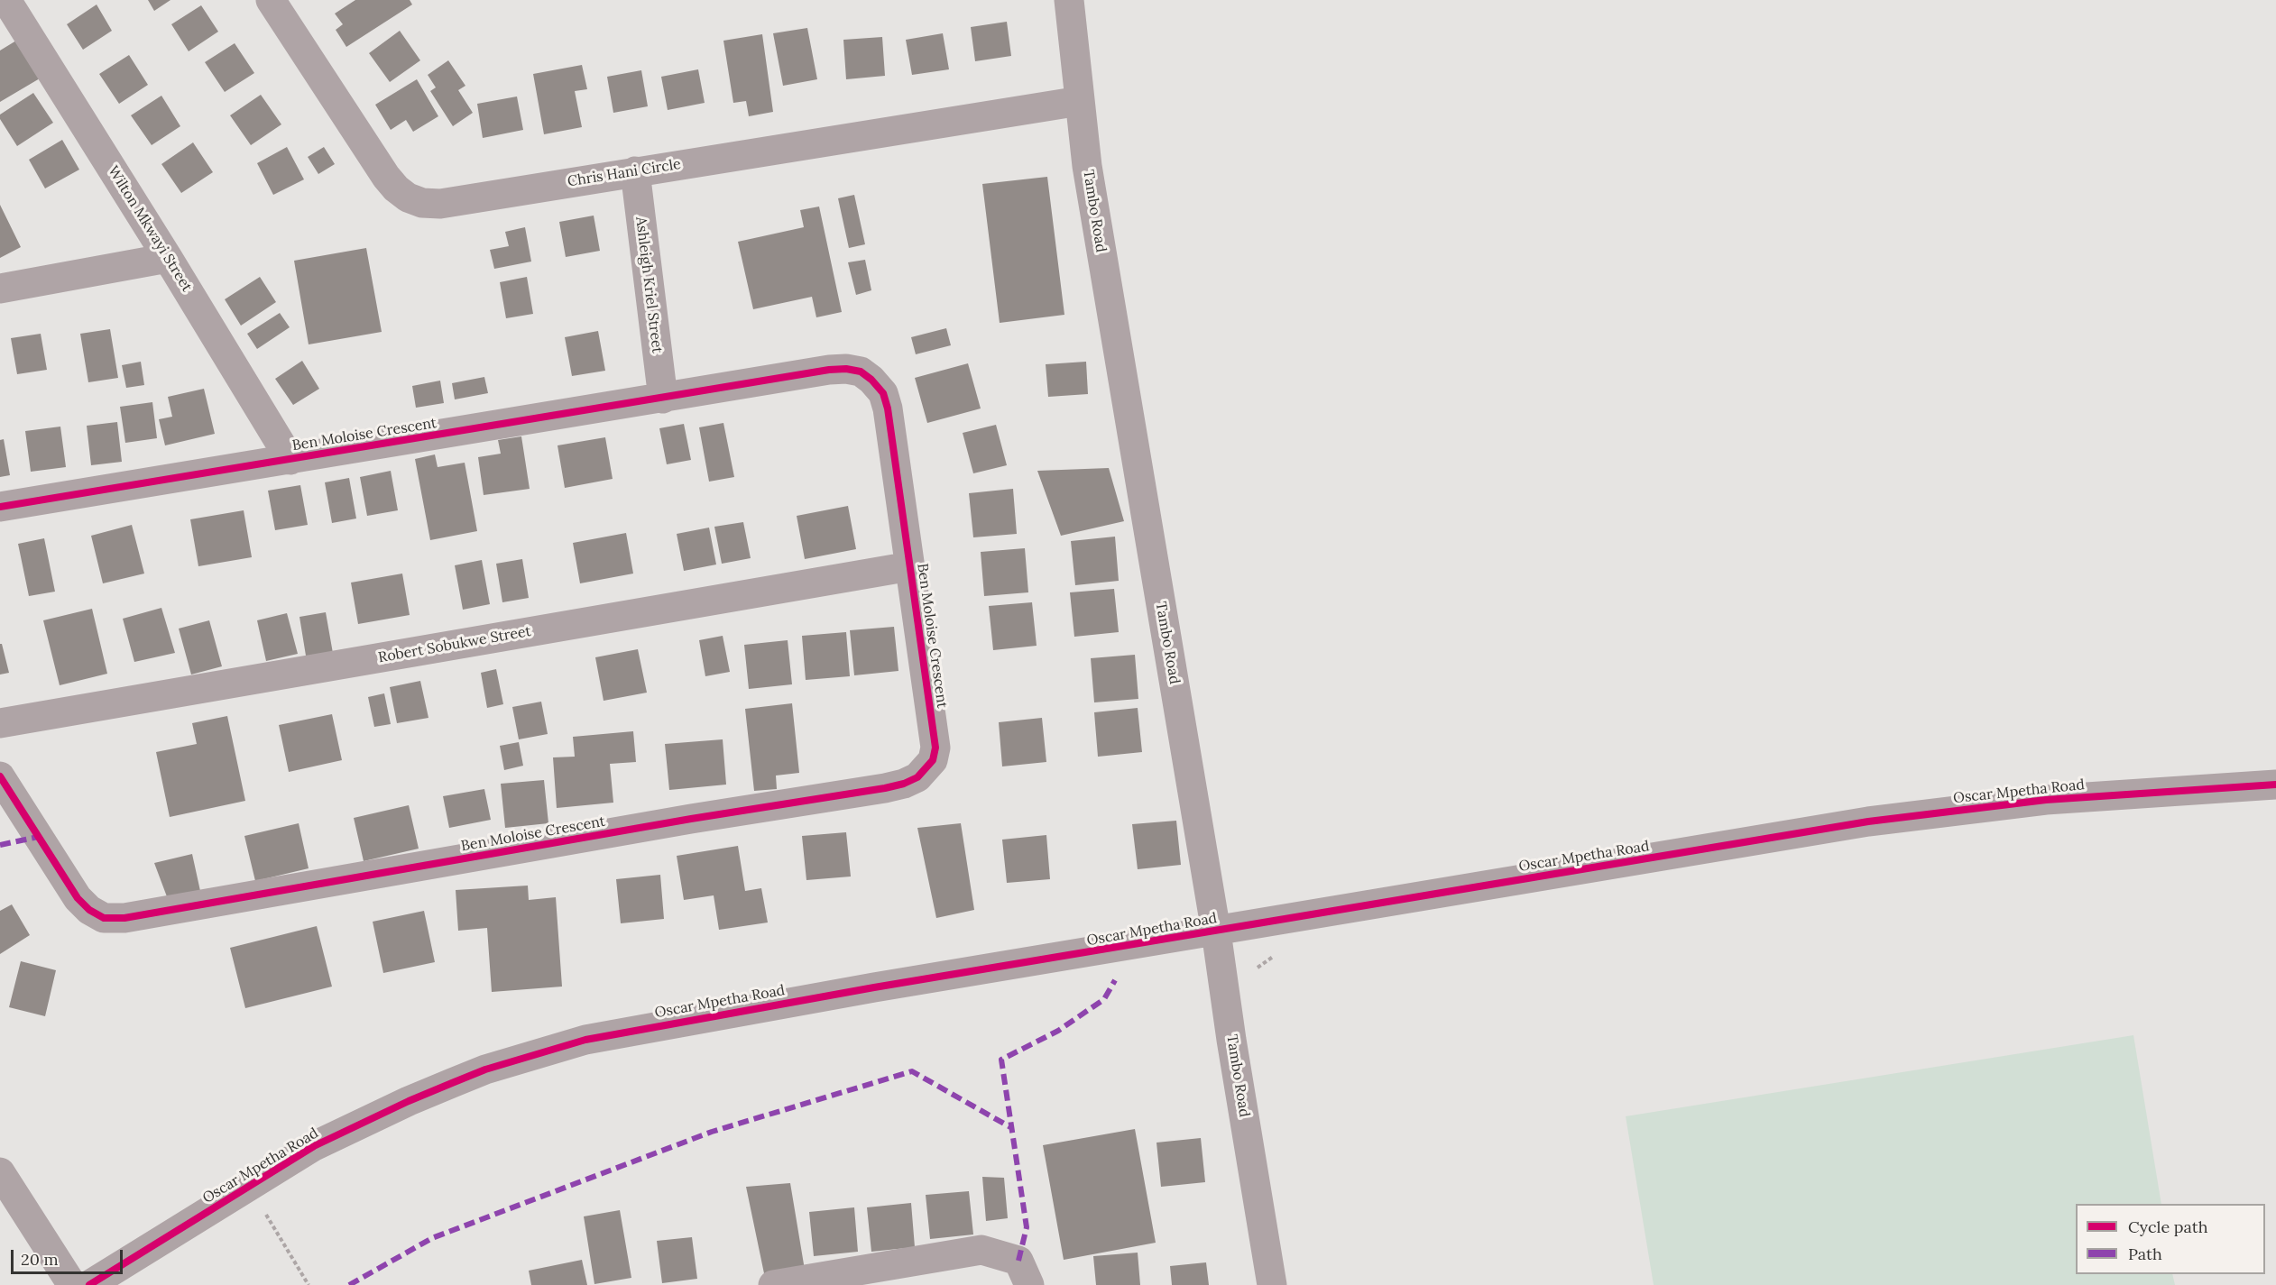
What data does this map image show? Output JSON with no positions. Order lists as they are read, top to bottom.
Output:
{
  "streets": {
    "street": [
      "Chris Hani Circle",
      "Tambo Road",
      "Wilton Mkwayi Street",
      "Ashleigh Kriel Street",
      "Ben Moloise Crescent",
      "Robert Sobukwe Street",
      "Oscar Mpetha Road"
    ]
  },
  "crossings": [
    ["Chris Hani Circle", "Tambo Road"],
    ["Chris Hani Circle", "Ashleigh Kriel Street"],
    ["Tambo Road", "Oscar Mpetha Road"],
    ["Wilton Mkwayi Street", "Ben Moloise Crescent"],
    ["Ashleigh Kriel Street", "Ben Moloise Crescent"],
    ["Ben Moloise Crescent", "Robert Sobukwe Street"]
  ],
  "legend": ["Cycle path", "Path"],
  "scale_bar": "20 m"
}
